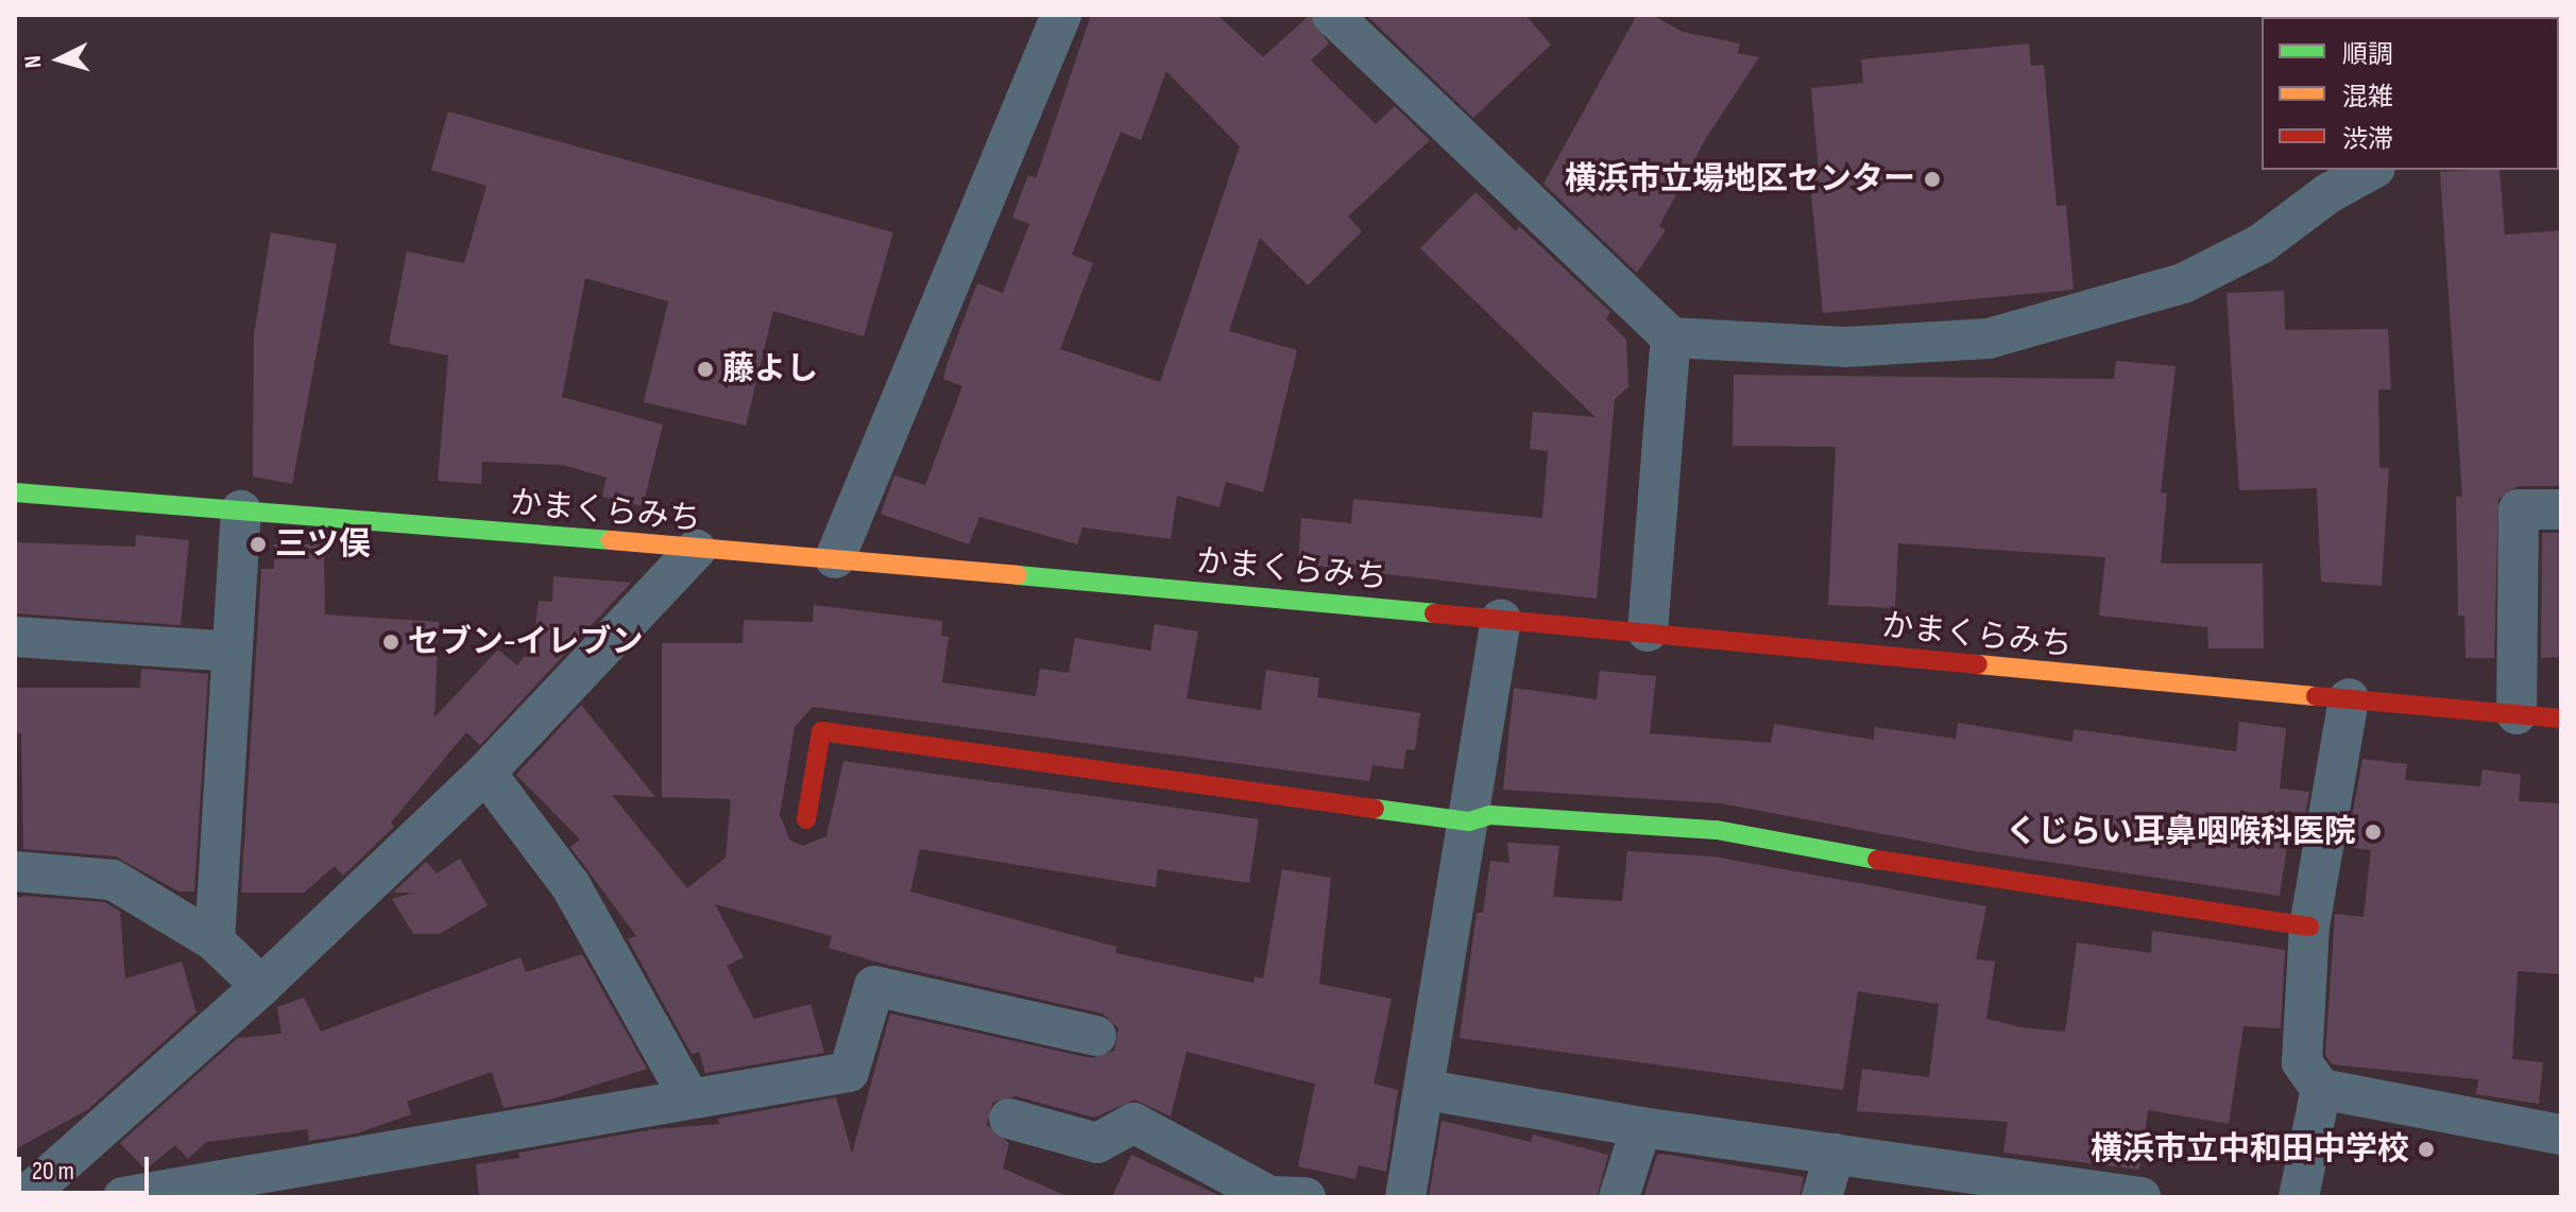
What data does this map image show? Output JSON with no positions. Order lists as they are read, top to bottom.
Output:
{
  "streets": {
    "main road": ["かまくらみち"]
  },
  "places": [
    "横浜市立場地区センター",
    "藤よし",
    "三ツ俣",
    "セブン-イレブン",
    "くじらい耳鼻咽喉科医院",
    "横浜市立中和田中学校"
  ],
  "legend": ["順調", "混雑", "渋滞"],
  "scale_bar": "20 m",
  "north": "left"
}
